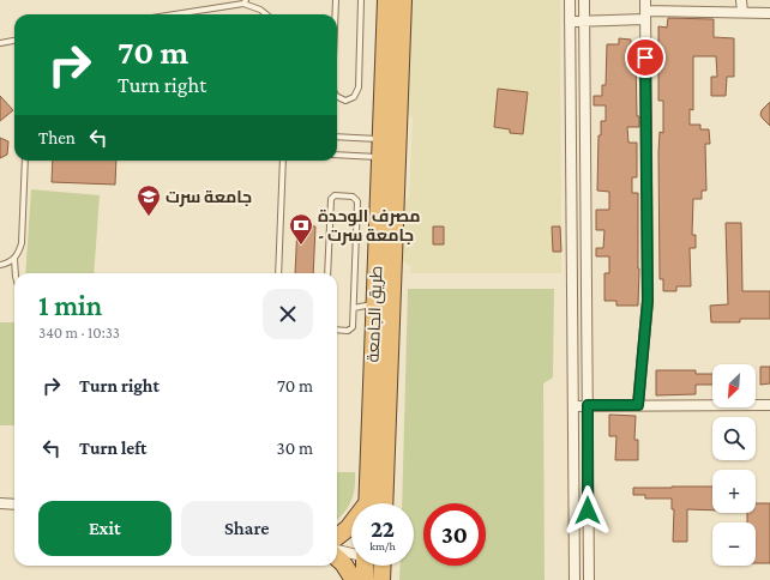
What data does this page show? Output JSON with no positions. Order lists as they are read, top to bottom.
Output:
{
  "streets": {
    "highway": ["طريق الجامعة"]
  },
  "places": {
    "school or university": ["جامعة سرت"],
    "bank": ["مصرف الوحدة - جامعة سرت"]
  },
  "north": "bottom left",
  "page": {
    "turn": ["70 m", "Turn right"],
    "then": "Then",
    "heading": ["1 min", "340 m · 10:33"],
    "list": [
      {
        "name": "Turn right",
        "value": "70 m"
      },
      {
        "name": "Turn left",
        "value": "30 m"
      }
    ],
    "map_buttons": ["+", "−"],
    "buttons": ["Exit", "Share"],
    "speed": "22 km/h",
    "limit": "30"
  }
}
